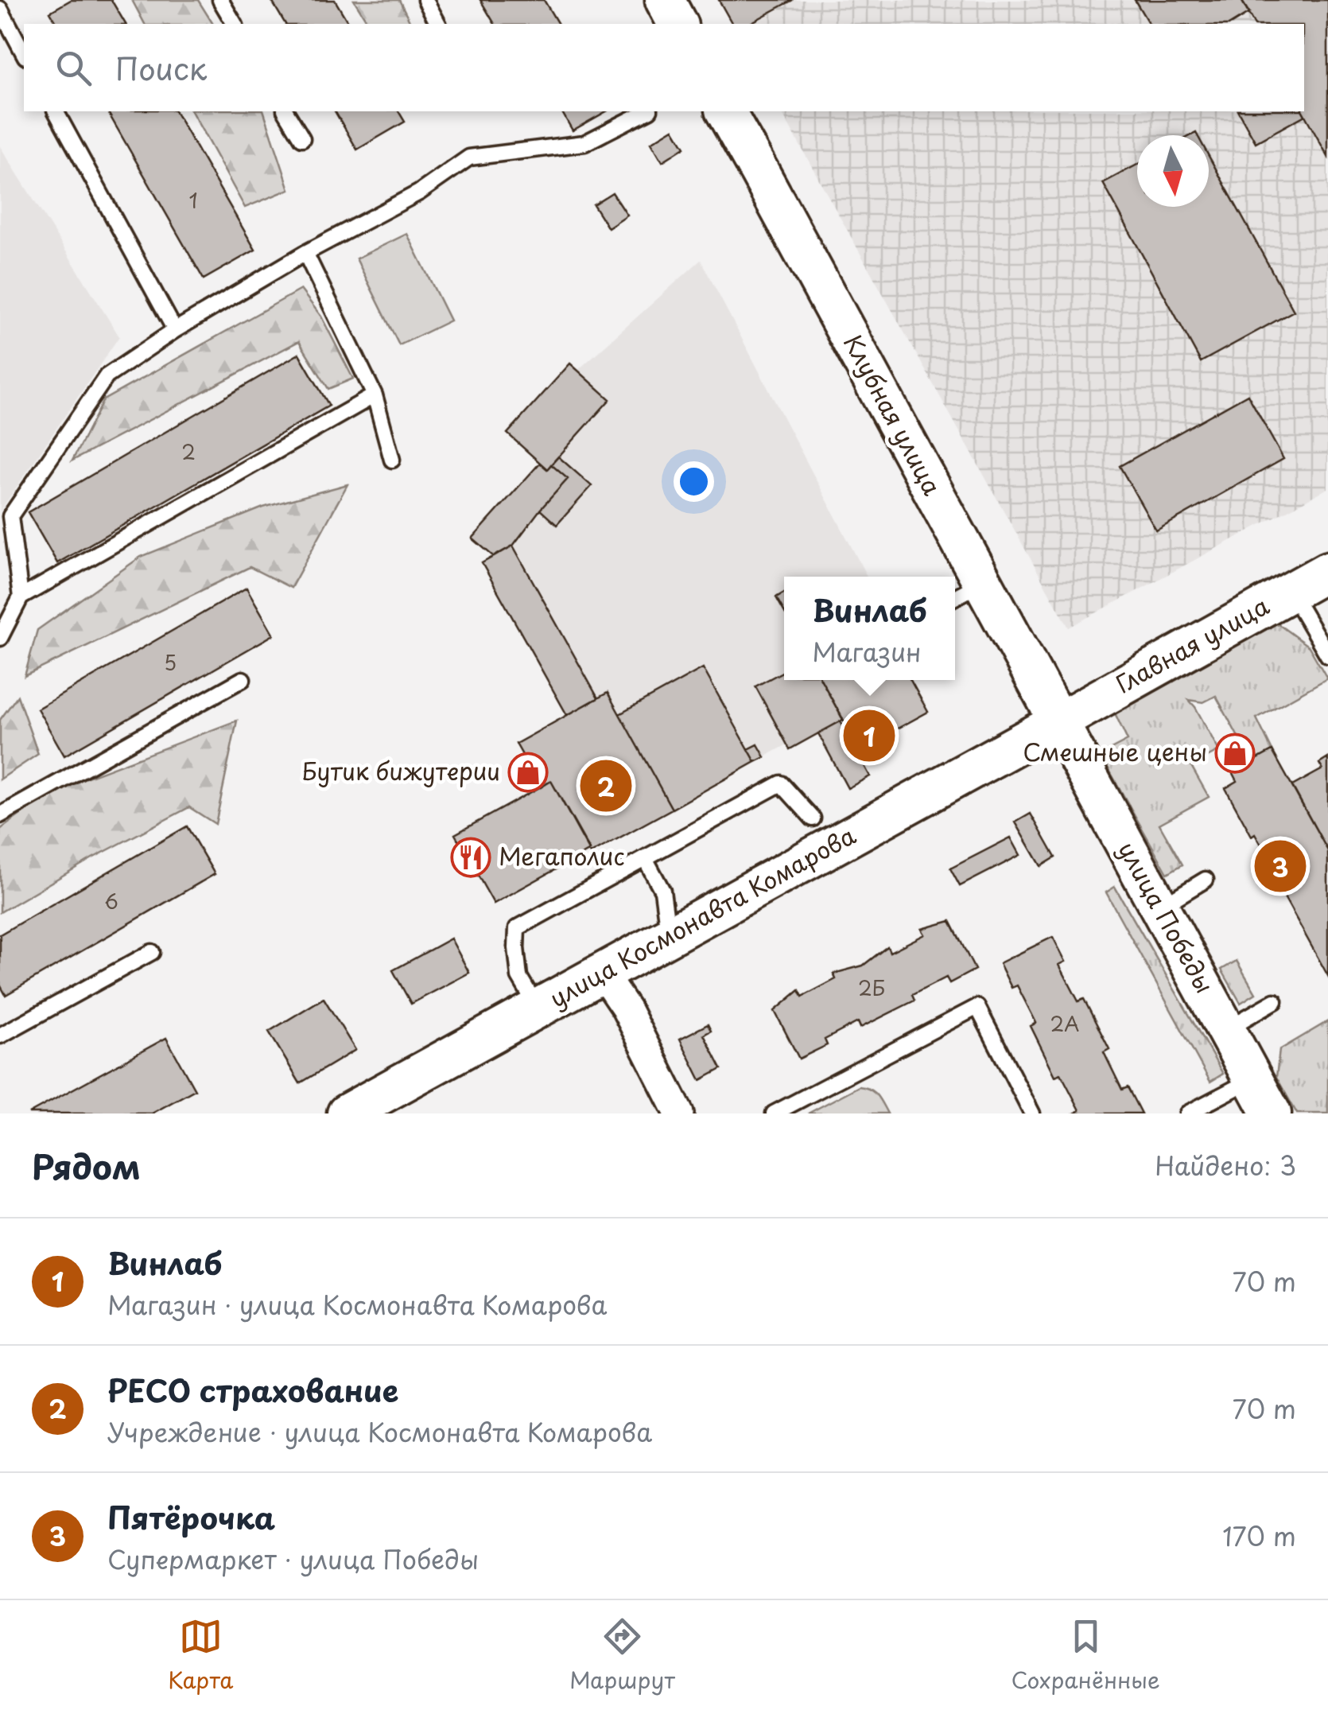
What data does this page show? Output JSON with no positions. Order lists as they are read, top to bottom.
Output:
{
  "streets": {
    "street": [
      "Клубная улица",
      "Главная улица",
      "улица Космонавта Комарова",
      "улица Победы"
    ]
  },
  "crossings": [
    ["Клубная улица", "Главная улица"],
    ["Клубная улица", "улица Космонавта Комарова"],
    ["Клубная улица", "улица Победы"],
    ["Главная улица", "улица Космонавта Комарова"],
    ["Главная улица", "улица Победы"],
    ["улица Космонавта Комарова", "улица Победы"]
  ],
  "places": {
    "shop": ["Смешные цены", "Бутик бижутерии"],
    "restaurant": ["Мегаполис"]
  },
  "house_numbers": [
    "1",
    "2",
    "5",
    "6",
    "2Б",
    "2А"
  ],
  "north": "bottom",
  "page": {
    "search": "Поиск",
    "popup": ["Винлаб", "Магазин"],
    "pins": ["1", "2", "3"],
    "heading": ["Рядом", "Найдено: 3"],
    "list": [
      {
        "mark": "1",
        "name": "Винлаб",
        "note": "Магазин · улица Космонавта Комарова",
        "value": "70 m"
      },
      {
        "mark": "2",
        "name": "РЕСО страхование",
        "note": "Учреждение · улица Космонавта Комарова",
        "value": "70 m"
      },
      {
        "mark": "3",
        "name": "Пятёрочка",
        "note": "Супермаркет · улица Победы",
        "value": "170 m"
      }
    ],
    "nav": ["Карта", "Маршрут", "Сохранённые"]
  }
}
